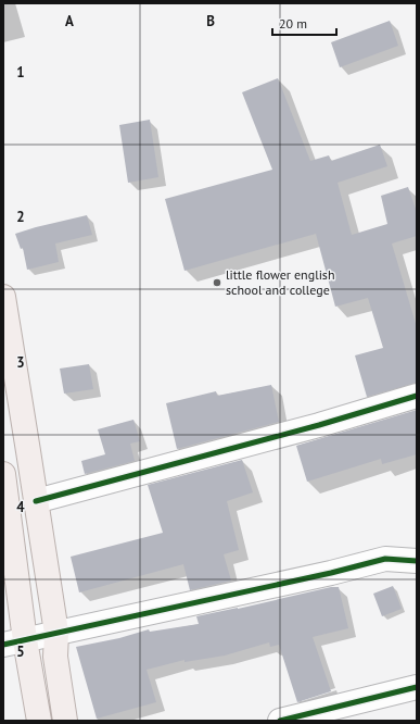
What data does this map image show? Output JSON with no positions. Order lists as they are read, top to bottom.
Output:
{
  "places": ["little flower english school and college"],
  "scale_bar": "20 m",
  "grid": {
    "columns": ["A", "B"],
    "rows": [
      "1",
      "2",
      "3",
      "4",
      "5"
    ]
  }
}
